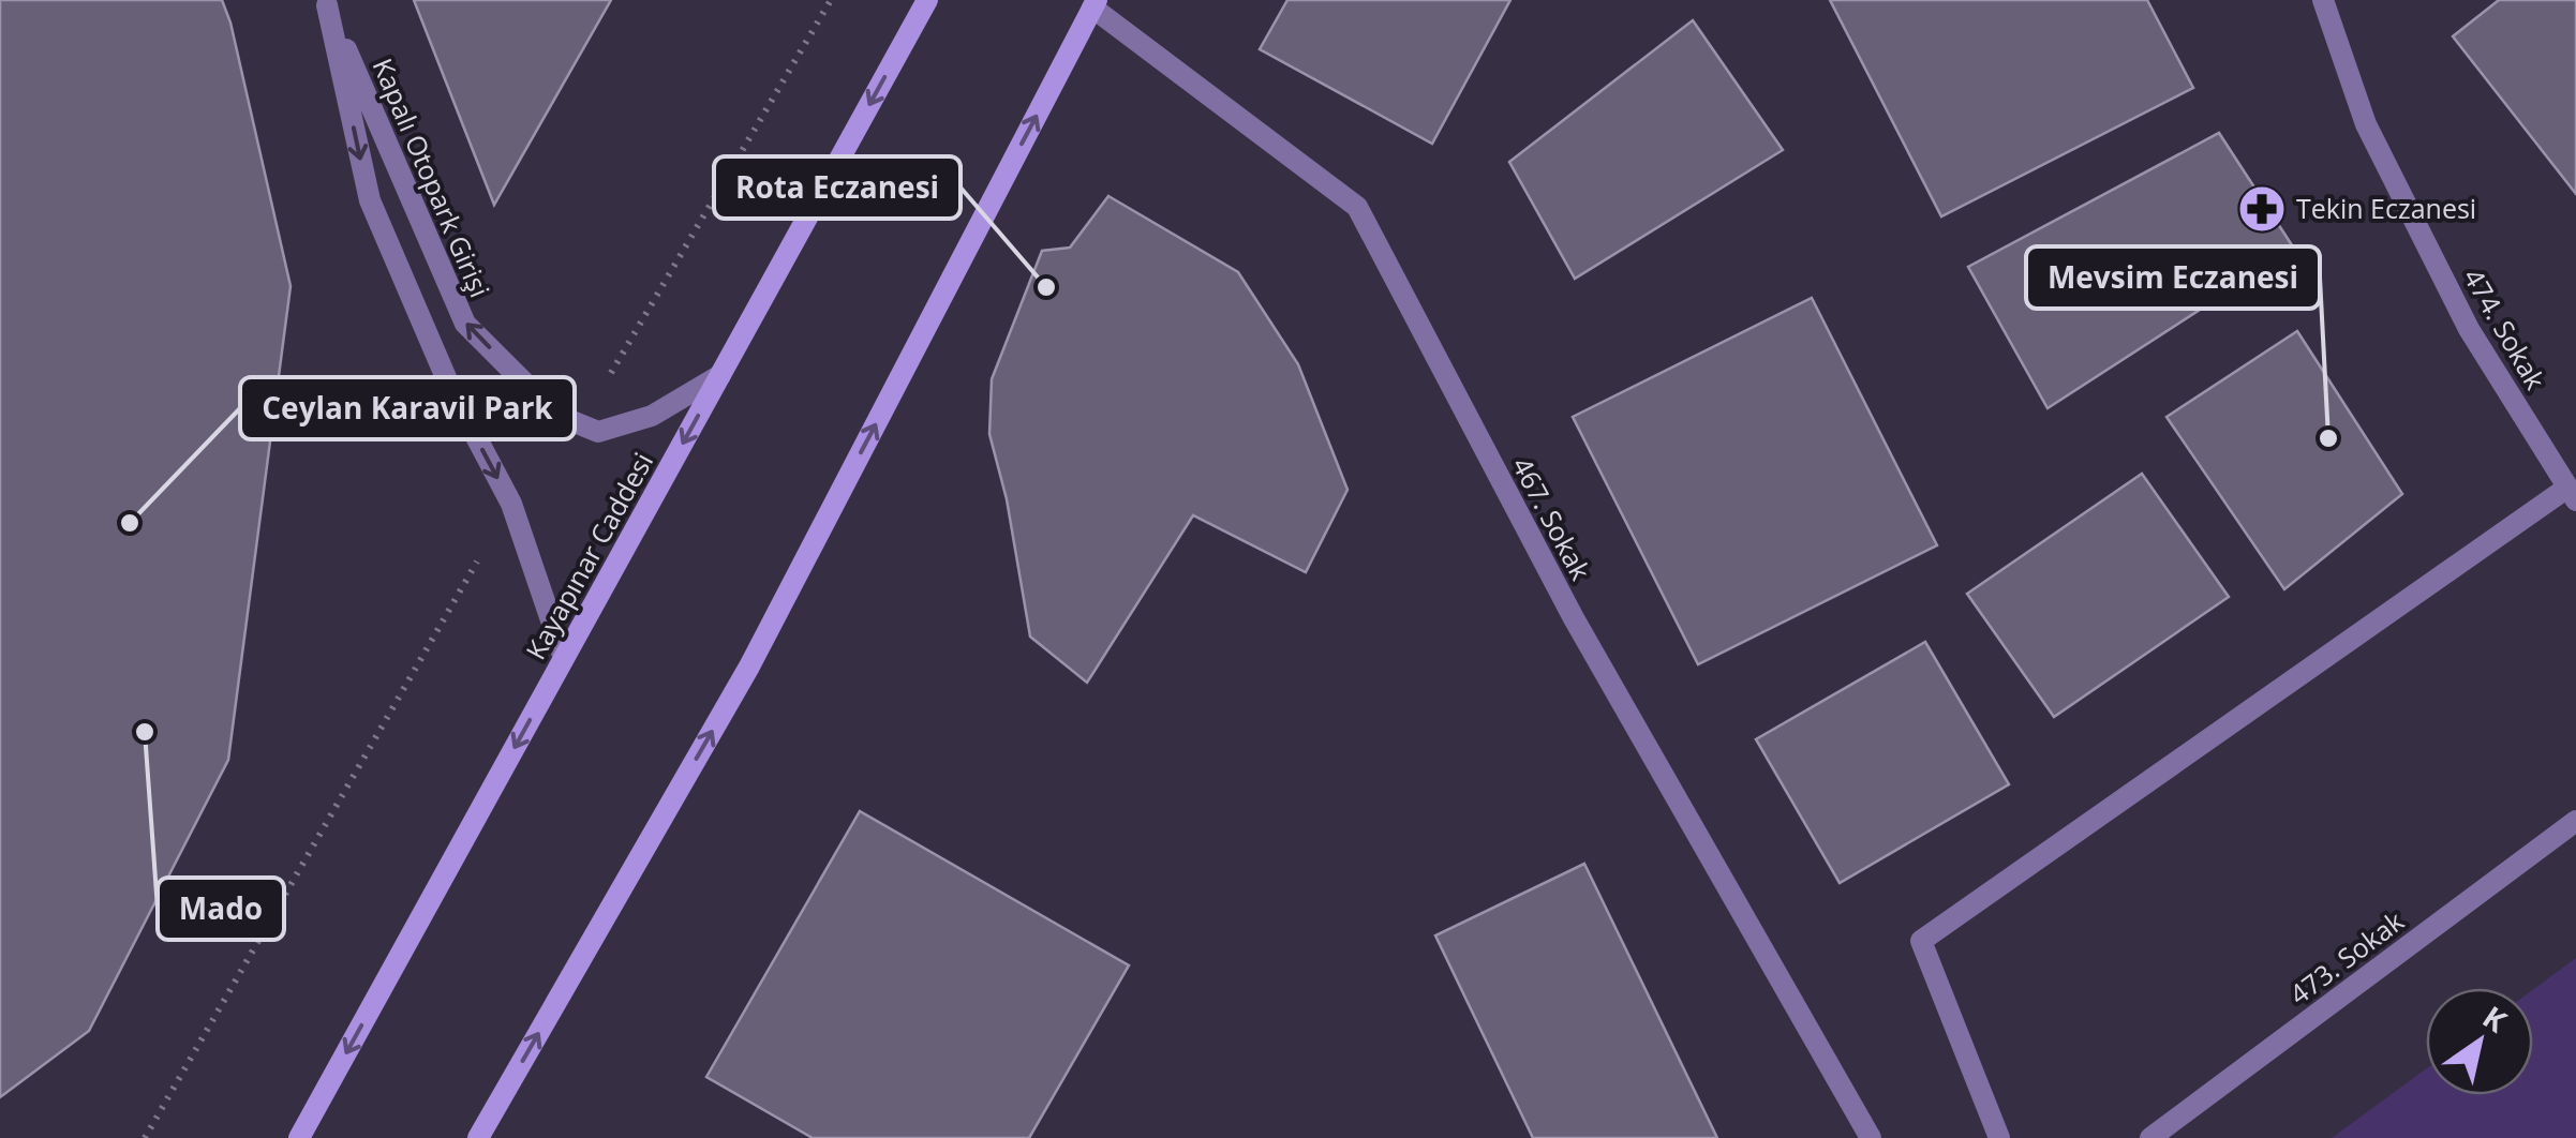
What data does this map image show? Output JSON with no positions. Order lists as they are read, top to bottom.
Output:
{
  "streets": {
    "main road": ["Kayapınar Caddesi"],
    "street": [
      "Kapalı Otopark Girişi",
      "474. Sokak",
      "467. Sokak",
      "473. Sokak"
    ]
  },
  "crossings": [
    ["Kapalı Otopark Girişi", "Kayapınar Caddesi"]
  ],
  "places": {
    "pharmacy": ["Tekin Eczanesi"],
    "other": [
      "Rota Eczanesi",
      "Mevsim Eczanesi",
      "Ceylan Karavil Park",
      "Mado"
    ]
  },
  "north": "top right"
}
